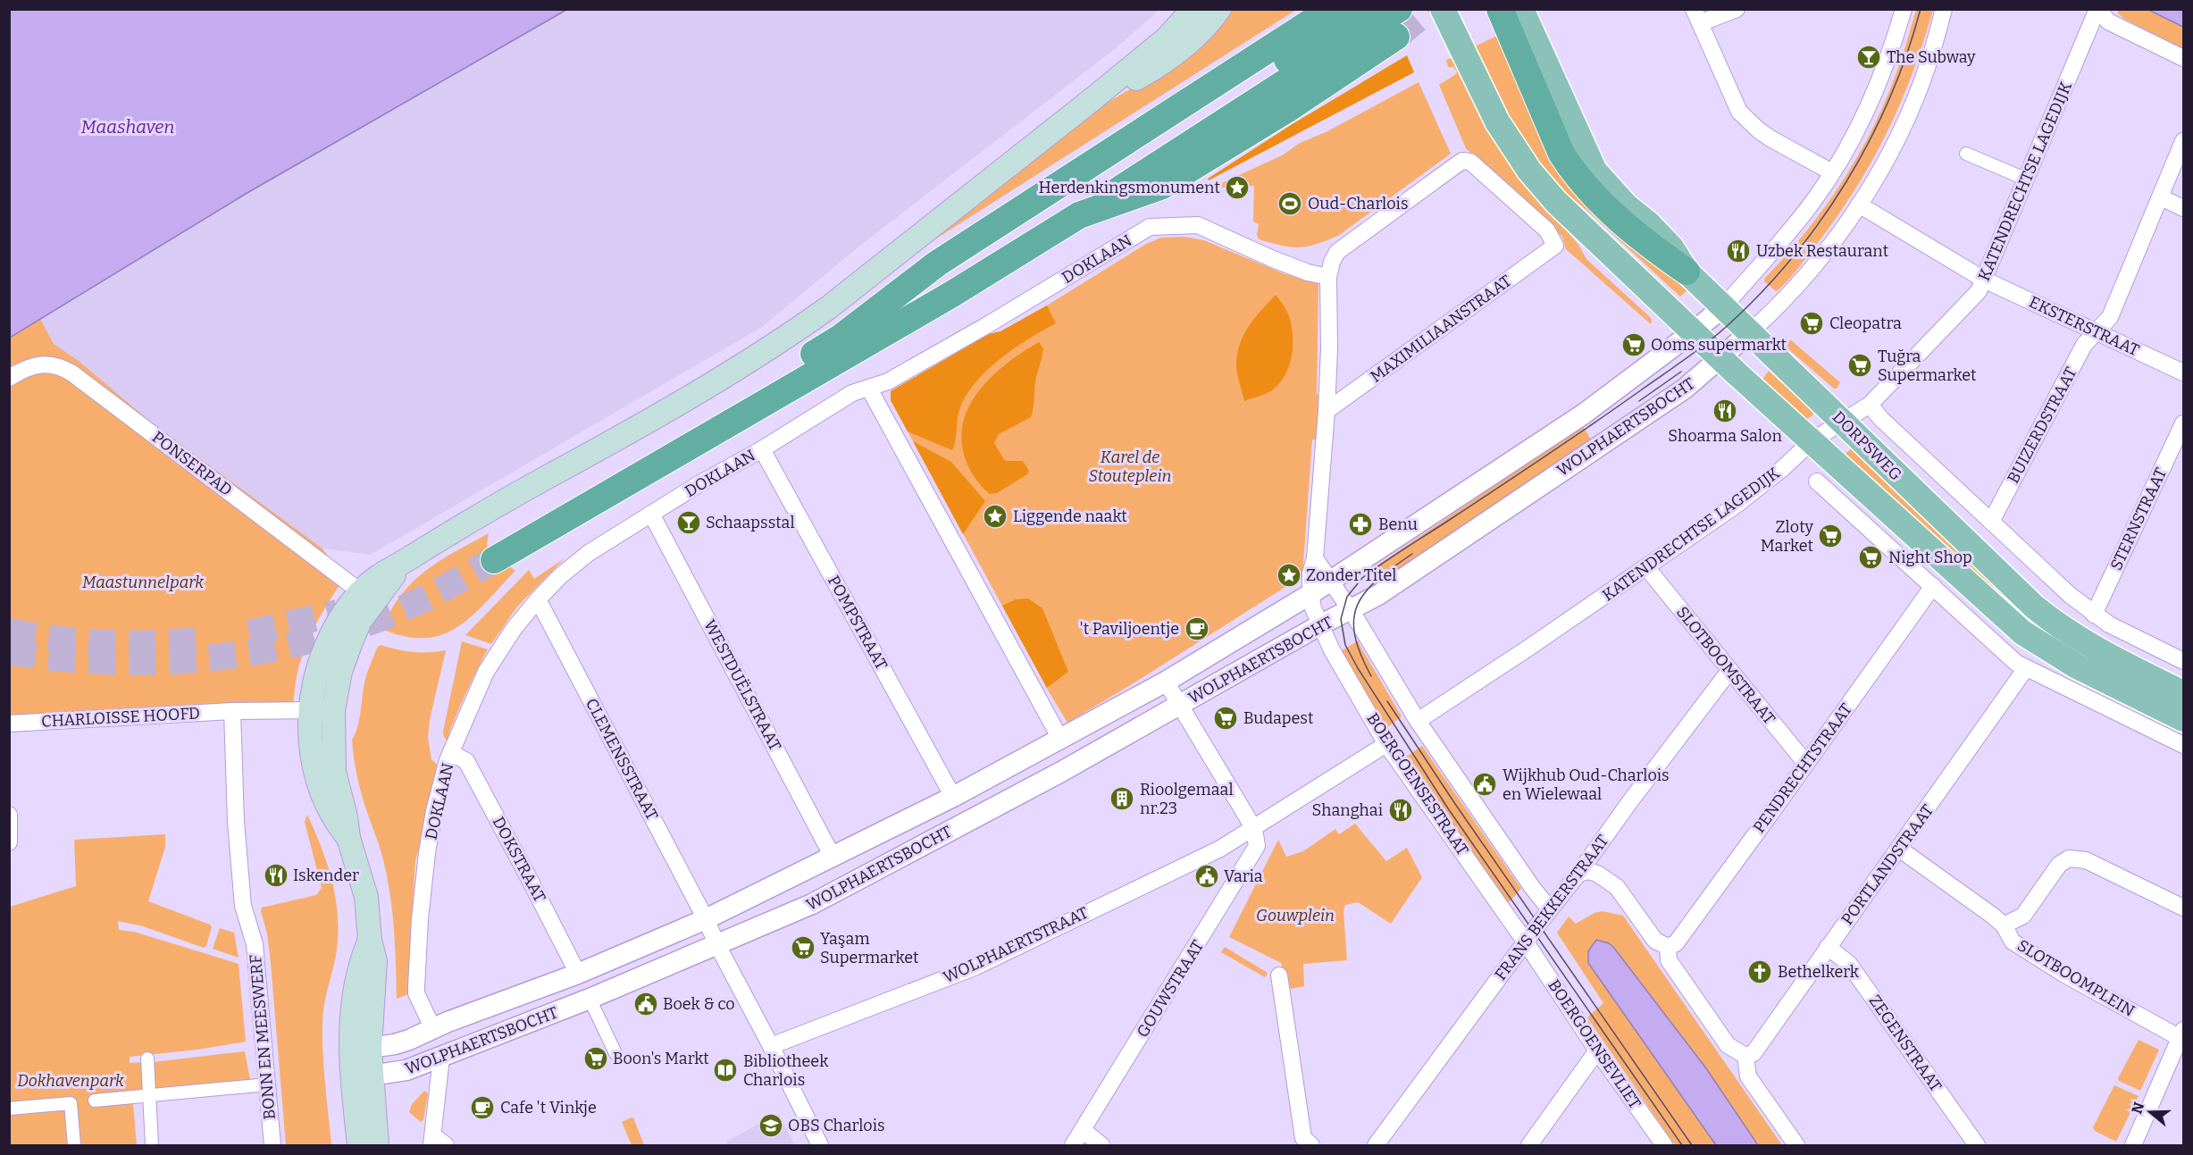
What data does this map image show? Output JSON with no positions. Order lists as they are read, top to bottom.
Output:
{
  "streets": {
    "main road": ["DORPSWEG"],
    "street": [
      "KATENDRECHTSE LAGEDIJK",
      "DOKLAAN",
      "EKSTERSTRAAT",
      "MAXIMILIAANSTRAAT",
      "BUIZERDSTRAAT",
      "WOLPHAERTSBOCHT",
      "PONSERPAD",
      "STERNSTRAAT",
      "POMPSTRAAT",
      "SLOTBOOMSTRAAT",
      "WESTDUËLSTRAAT",
      "CHARLOISSE HOOFD",
      "CLEMENSSTRAAT",
      "PENDRECHTSTRAAT",
      "BOERGOENSESTRAAT",
      "DOKSTRAAT",
      "PORTLANDSTRAAT",
      "FRANS BEKKERSTRAAT",
      "WOLPHAERTSTRAAT",
      "SLOTBOOMPLEIN",
      "GOUWSTRAAT",
      "BONN EN MEESWERF",
      "ZEGENSTRAAT",
      "BOERGOENSEVLIET"
    ]
  },
  "crossings": [
    ["KATENDRECHTSE LAGEDIJK", "EKSTERSTRAAT"],
    ["KATENDRECHTSE LAGEDIJK", "DORPSWEG"],
    ["KATENDRECHTSE LAGEDIJK", "SLOTBOOMSTRAAT"],
    ["DOKLAAN", "MAXIMILIAANSTRAAT"],
    ["DOKLAAN", "WOLPHAERTSBOCHT"],
    ["DOKLAAN", "POMPSTRAAT"],
    ["DOKLAAN", "WESTDUËLSTRAAT"],
    ["DOKLAAN", "CLEMENSSTRAAT"],
    ["DOKLAAN", "BOERGOENSESTRAAT"],
    ["DOKLAAN", "DOKSTRAAT"],
    ["EKSTERSTRAAT", "BUIZERDSTRAAT"],
    ["EKSTERSTRAAT", "WOLPHAERTSBOCHT"],
    ["MAXIMILIAANSTRAAT", "BOERGOENSESTRAAT"],
    ["BUIZERDSTRAAT", "DORPSWEG"],
    ["WOLPHAERTSBOCHT", "DORPSWEG"],
    ["WOLPHAERTSBOCHT", "POMPSTRAAT"],
    ["WOLPHAERTSBOCHT", "WESTDUËLSTRAAT"],
    ["WOLPHAERTSBOCHT", "CLEMENSSTRAAT"],
    ["WOLPHAERTSBOCHT", "BOERGOENSESTRAAT"],
    ["WOLPHAERTSBOCHT", "DOKSTRAAT"],
    ["DORPSWEG", "STERNSTRAAT"],
    ["SLOTBOOMSTRAAT", "PENDRECHTSTRAAT"],
    ["SLOTBOOMSTRAAT", "FRANS BEKKERSTRAAT"],
    ["CHARLOISSE HOOFD", "BONN EN MEESWERF"],
    ["BOERGOENSESTRAAT", "FRANS BEKKERSTRAAT"],
    ["BOERGOENSESTRAAT", "BOERGOENSEVLIET"],
    ["PORTLANDSTRAAT", "ZEGENSTRAAT"],
    ["FRANS BEKKERSTRAAT", "BOERGOENSEVLIET"],
    ["WOLPHAERTSTRAAT", "GOUWSTRAAT"]
  ],
  "water": ["Maashaven"],
  "parks": [
    "Karel de Stouteplein",
    "Maastunnelpark",
    "Gouwplein",
    "Dokhavenpark"
  ],
  "places": {
    "bar": ["The Subway", "Schaapsstal"],
    "place": ["Herdenkingsmonument", "Liggende naakt", "Zonder Titel"],
    "sports": ["Oud-Charlois"],
    "restaurant": [
      "Uzbek Restaurant",
      "Shoarma Salon",
      "Shanghai",
      "Iskender"
    ],
    "supermarket": [
      "Cleopatra",
      "Ooms supermarkt",
      "Tuğra Supermarket",
      "Zloty Market",
      "Night Shop",
      "Budapest",
      "Yaşam Supermarket",
      "Boon's Markt"
    ],
    "pharmacy": ["Benu"],
    "cafe": ["'t Paviljoentje", "Cafe 't Vinkje"],
    "public building": ["Wijkhub Oud-Charlois en Wielewaal", "Varia", "Boek & co"],
    "building": ["Rioolgemaal nr.23"],
    "church": ["Bethelkerk"],
    "library": ["Bibliotheek Charlois"],
    "school or university": ["OBS Charlois"]
  },
  "north": "left"
}
